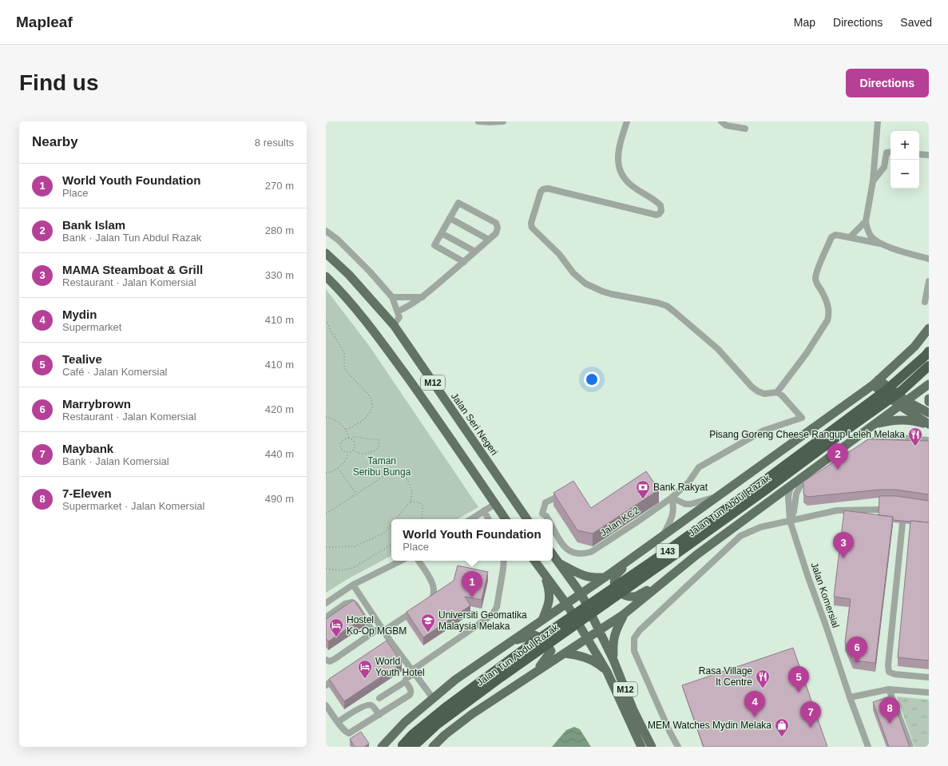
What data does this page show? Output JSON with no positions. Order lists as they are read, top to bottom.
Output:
{
  "streets": {
    "highway": ["Jalan Tun Abdul Razak", "143"],
    "main road": ["M12", "Jalan Seri Negeri"],
    "street": ["Jalan KC2", "Jalan Komersial"]
  },
  "parks": ["Taman Seribu Bunga"],
  "places": {
    "restaurant": ["Pisang Goreng Cheese Rangup Leleh Melaka", "Rasa Village It Centre"],
    "bank": ["Bank Rakyat"],
    "school or university": ["Universiti Geomatika Malaysia Melaka"],
    "hotel": ["Hostel Ko-Op MGBM", "World Youth Hotel"],
    "shop": ["MEM Watches Mydin Melaka"]
  },
  "page": {
    "header": "Mapleaf",
    "nav": ["Map", "Directions", "Saved"],
    "buttons": "Directions",
    "title": "Find us",
    "heading": ["Nearby", "8 results"],
    "map_buttons": ["+", "−"],
    "list": [
      {
        "mark": "1",
        "name": "World Youth Foundation",
        "note": "Place",
        "value": "270 m"
      },
      {
        "mark": "2",
        "name": "Bank Islam",
        "note": "Bank · Jalan Tun Abdul Razak",
        "value": "280 m"
      },
      {
        "mark": "3",
        "name": "MAMA Steamboat & Grill",
        "note": "Restaurant · Jalan Komersial",
        "value": "330 m"
      },
      {
        "mark": "4",
        "name": "Mydin",
        "note": "Supermarket",
        "value": "410 m"
      },
      {
        "mark": "5",
        "name": "Tealive",
        "note": "Café · Jalan Komersial",
        "value": "410 m"
      },
      {
        "mark": "6",
        "name": "Marrybrown",
        "note": "Restaurant · Jalan Komersial",
        "value": "420 m"
      },
      {
        "mark": "7",
        "name": "Maybank",
        "note": "Bank · Jalan Komersial",
        "value": "440 m"
      },
      {
        "mark": "8",
        "name": "7-Eleven",
        "note": "Supermarket · Jalan Komersial",
        "value": "490 m"
      }
    ],
    "pins": [
      "2",
      "3",
      "1",
      "6",
      "5",
      "4",
      "8",
      "7"
    ],
    "popup": ["World Youth Foundation", "Place"]
  }
}
